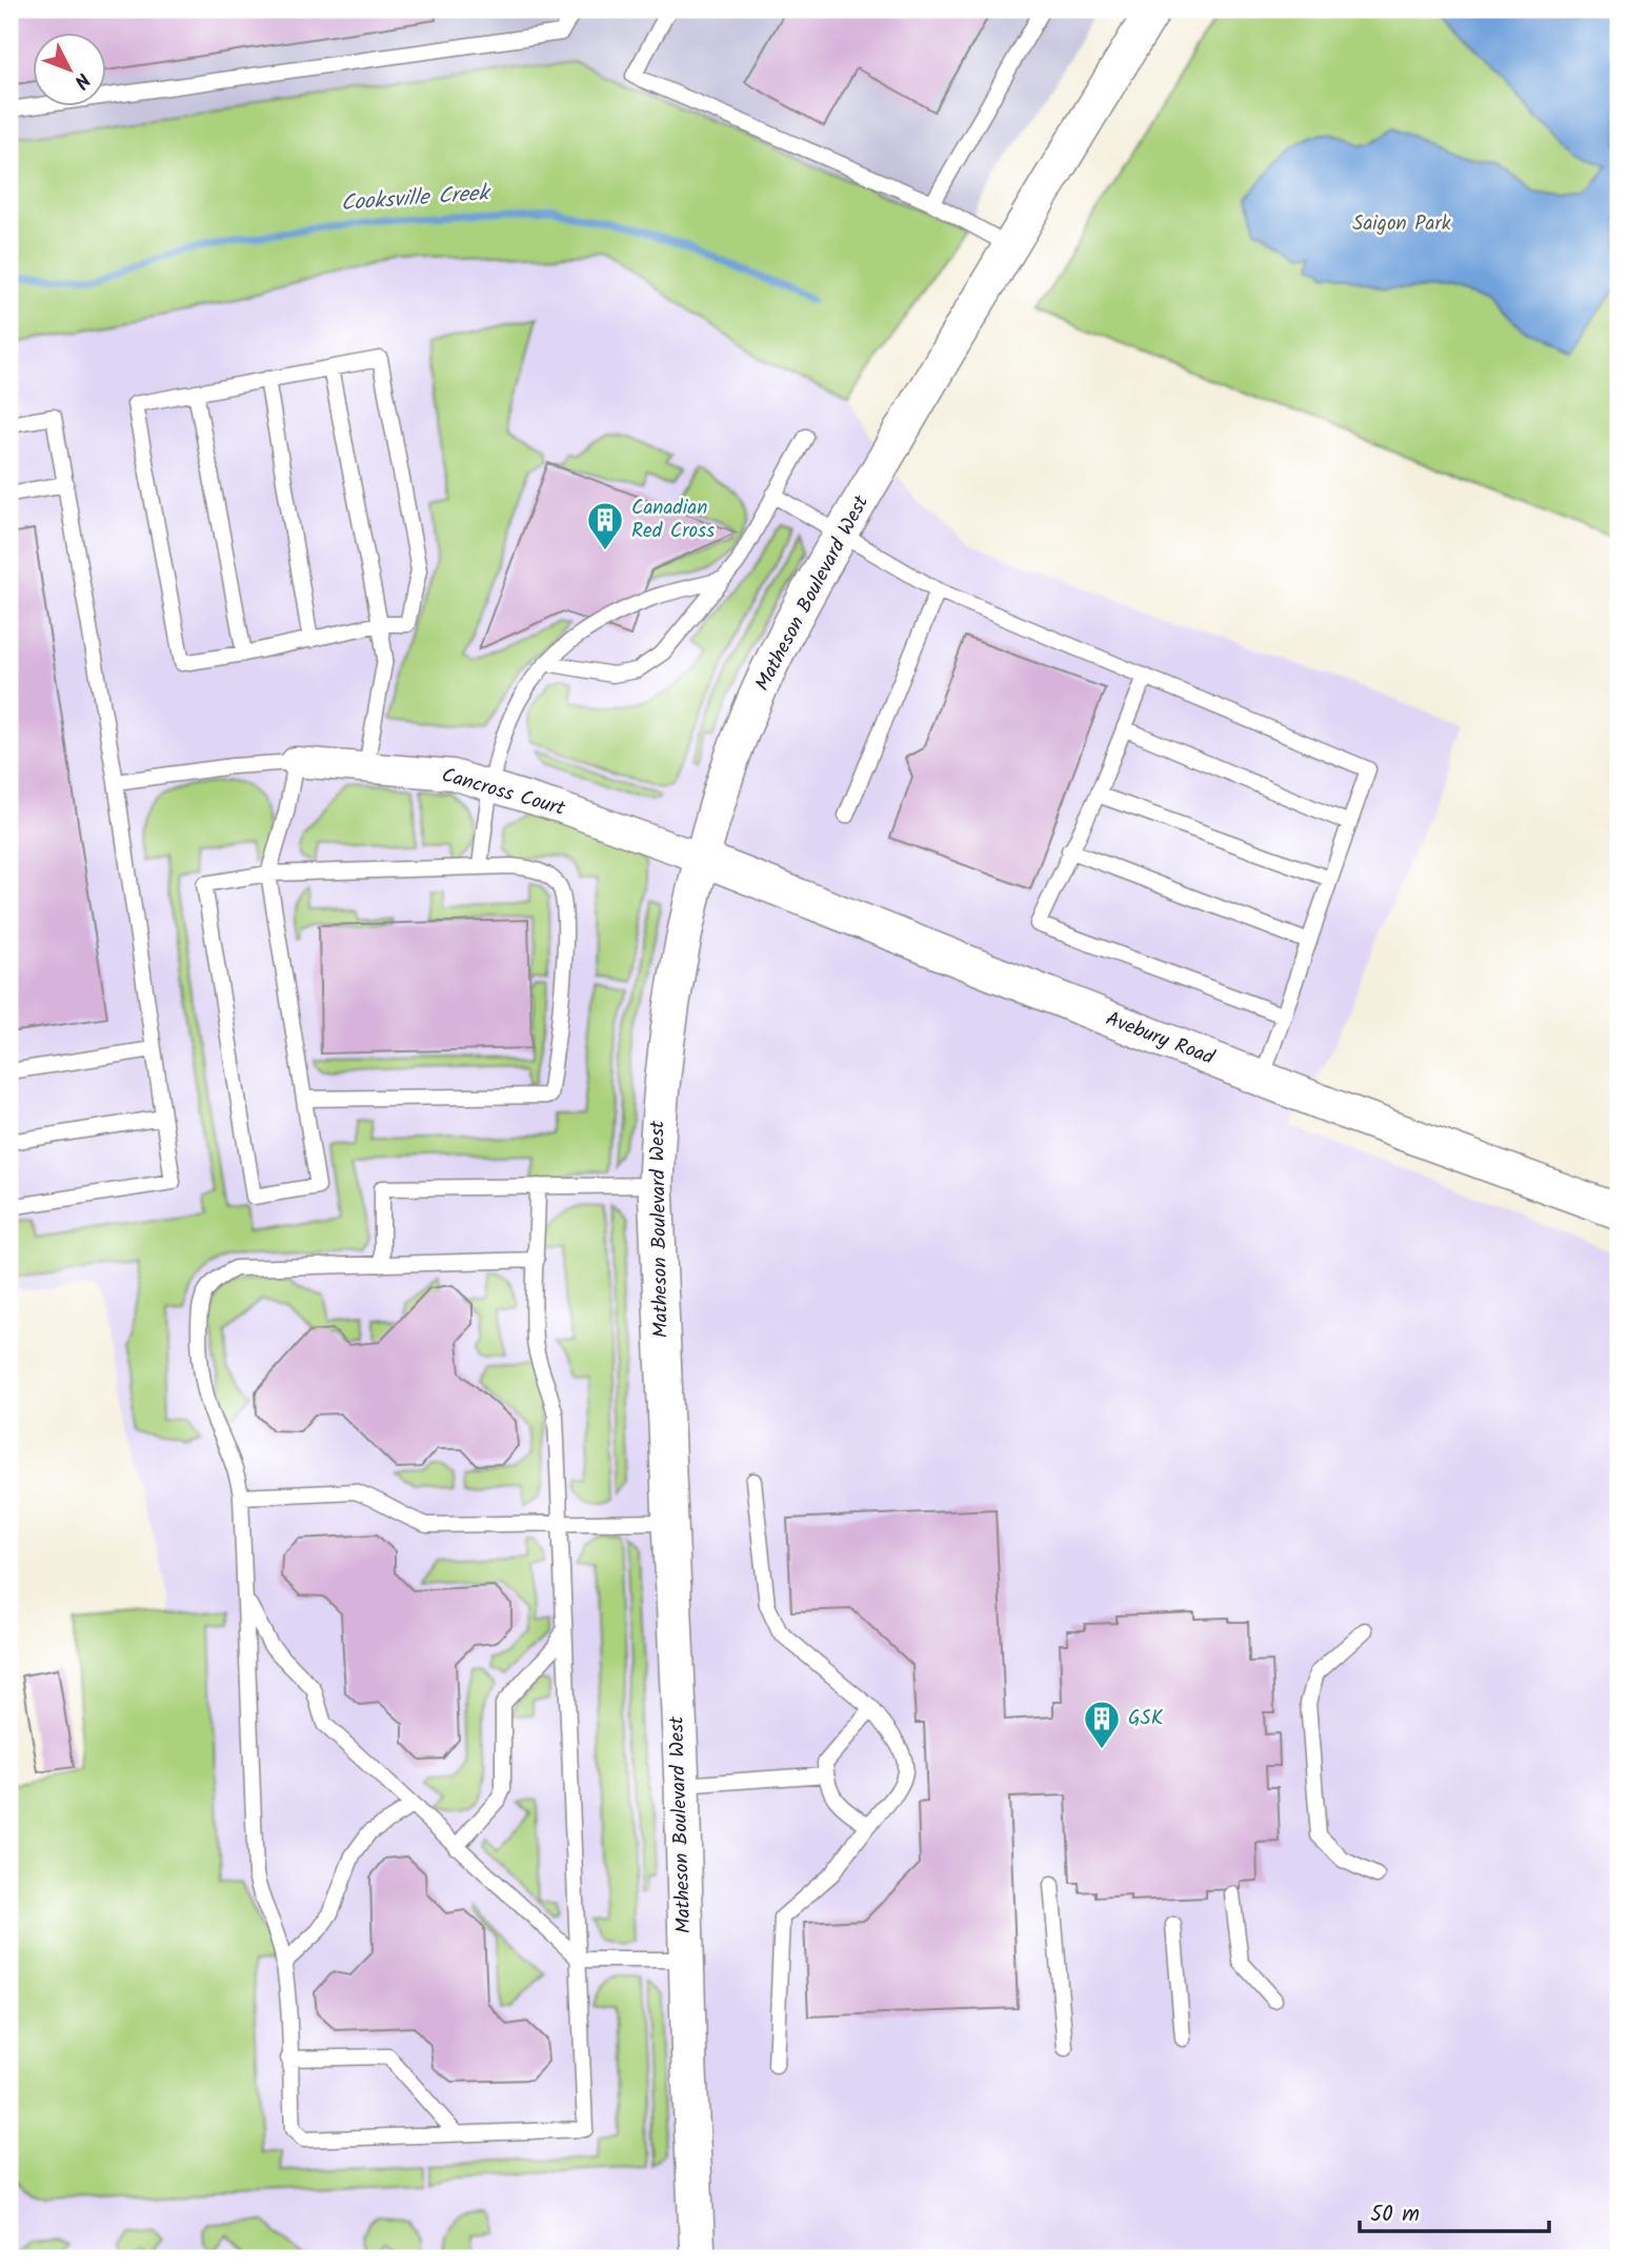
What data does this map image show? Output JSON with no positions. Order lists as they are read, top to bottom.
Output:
{
  "streets": {
    "street": ["Matheson Boulevard West", "Cancross Court", "Avebury Road"]
  },
  "crossings": [
    ["Matheson Boulevard West", "Cancross Court"],
    ["Matheson Boulevard West", "Avebury Road"],
    ["Cancross Court", "Avebury Road"]
  ],
  "water": ["Cooksville Creek"],
  "parks": ["Saigon Park"],
  "places": {
    "building": ["Canadian Red Cross", "GSK"]
  },
  "scale_bar": "50 m",
  "north": "bottom right"
}
